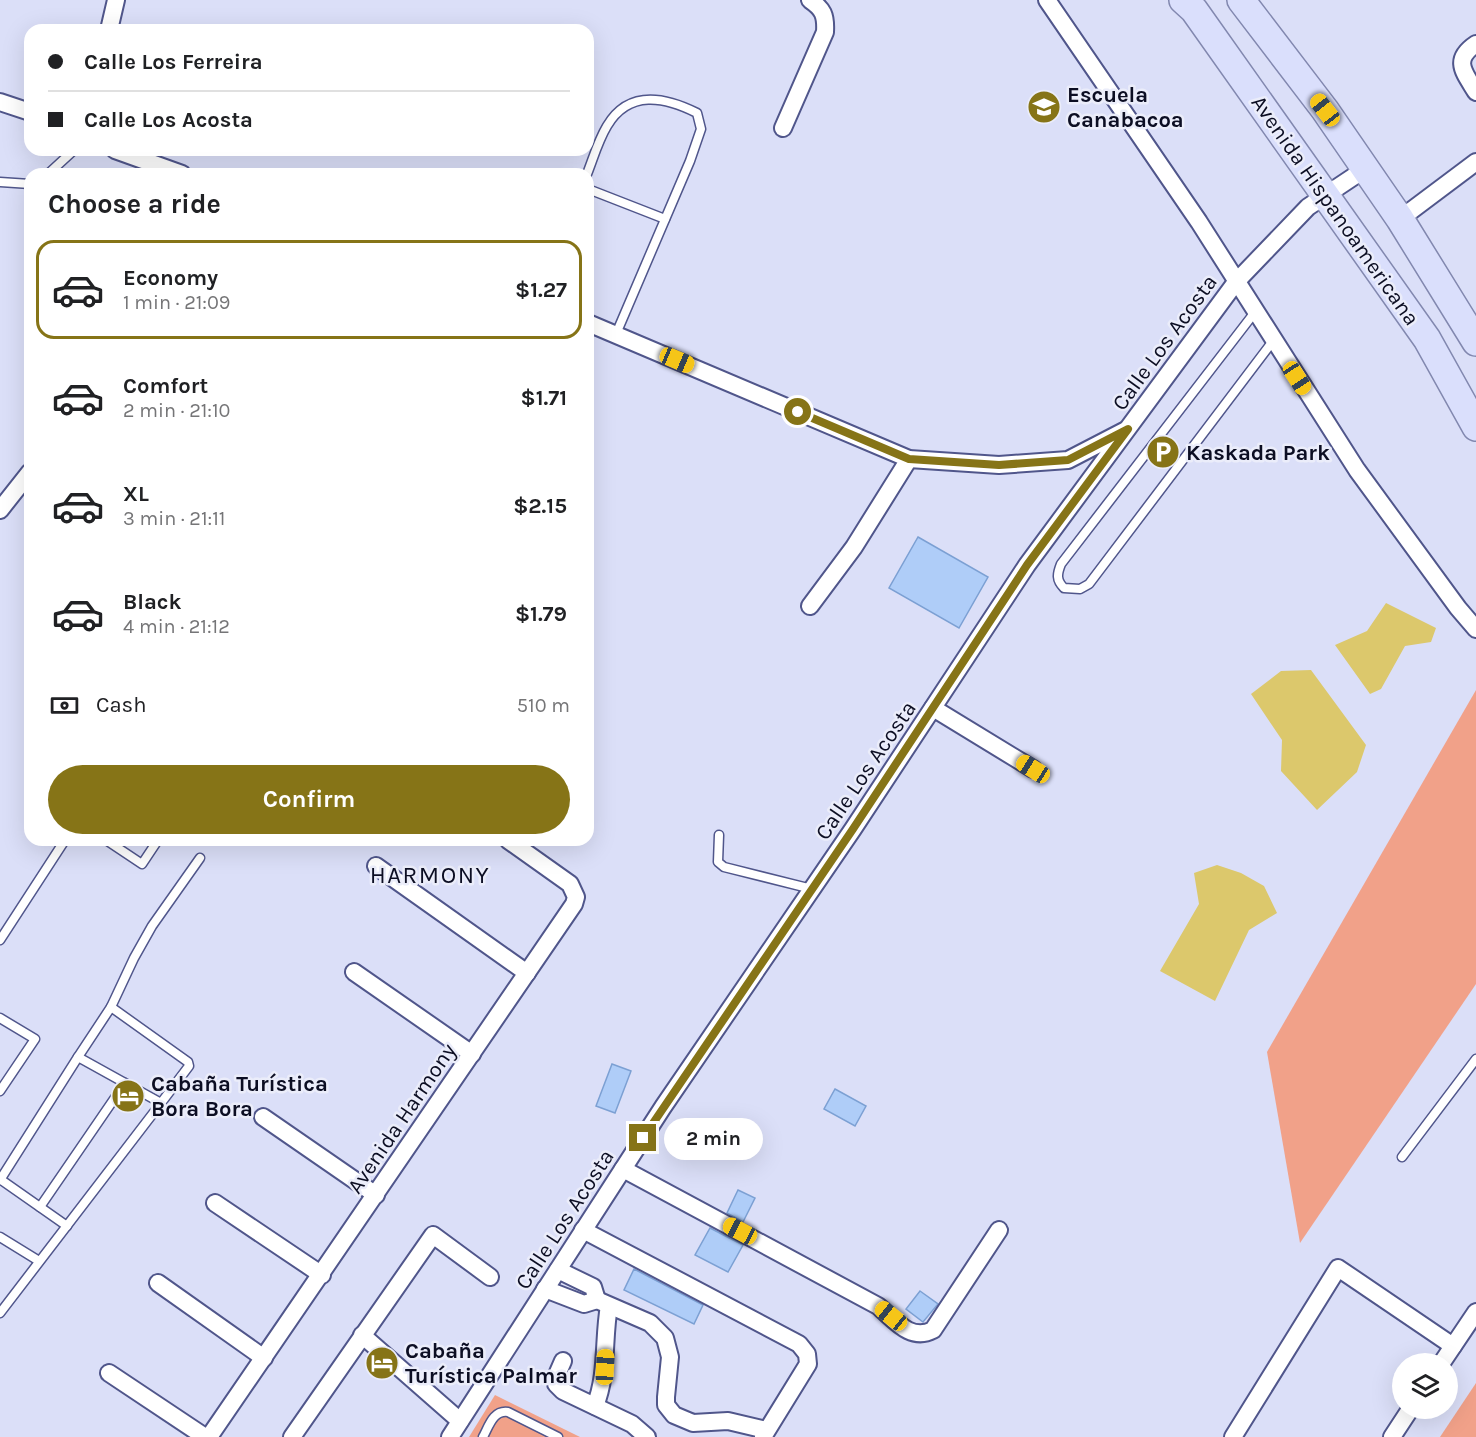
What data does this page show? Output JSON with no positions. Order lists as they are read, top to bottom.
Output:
{
  "streets": {
    "main road": ["Avenida Hispanoamericana"],
    "street": ["Calle Los Acosta", "Avenida Harmony"]
  },
  "crossings": [
    ["Avenida Hispanoamericana", "Calle Los Acosta"]
  ],
  "districts": ["HARMONY"],
  "places": {
    "school or university": ["Escuela Canabacoa"],
    "parking": ["Kaskada Park"],
    "hotel": ["Cabaña Turística Bora Bora", "Cabaña Turística Palmar"]
  },
  "page": {
    "banner": ["Calle Los Ferreira", "Calle Los Acosta"],
    "heading": "Choose a ride",
    "list": [
      {
        "name": "Economy",
        "note": "1 min · 21:09",
        "value": "$1.27"
      },
      {
        "name": "Comfort",
        "note": "2 min · 21:10",
        "value": "$1.71"
      },
      {
        "name": "XL",
        "note": "3 min · 21:11",
        "value": "$2.15"
      },
      {
        "name": "Black",
        "note": "4 min · 21:12",
        "value": "$1.79"
      }
    ],
    "pay": ["Cash", "510 m"],
    "buttons": "Confirm",
    "bubble": "2 min"
  }
}
